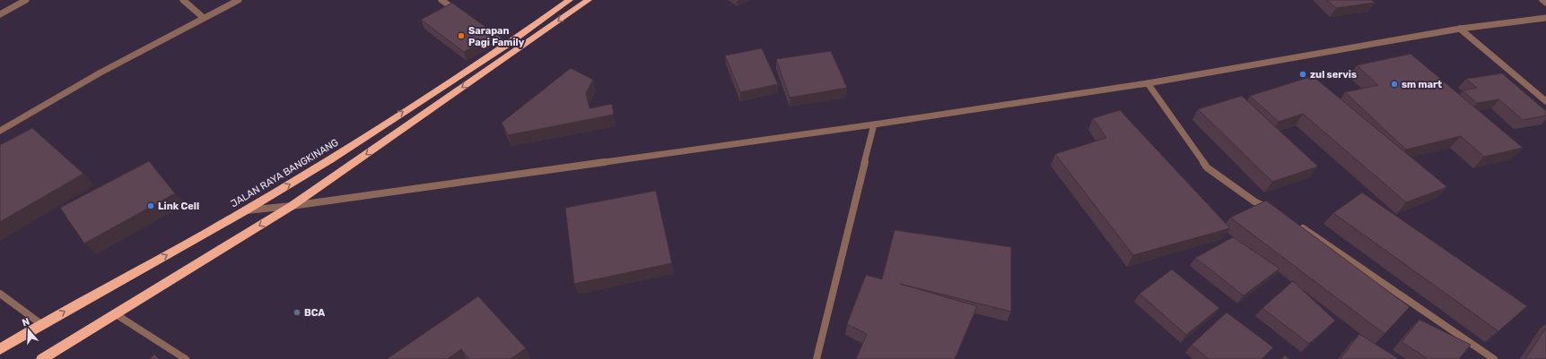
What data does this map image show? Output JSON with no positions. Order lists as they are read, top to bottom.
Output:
{
  "streets": {
    "highway": ["JALAN RAYA BANGKINANG"]
  },
  "places": [
    "Sarapan Pagi Family",
    "zul servis",
    "sm mart",
    "Link Cell",
    "BCA"
  ],
  "north": "top"
}
